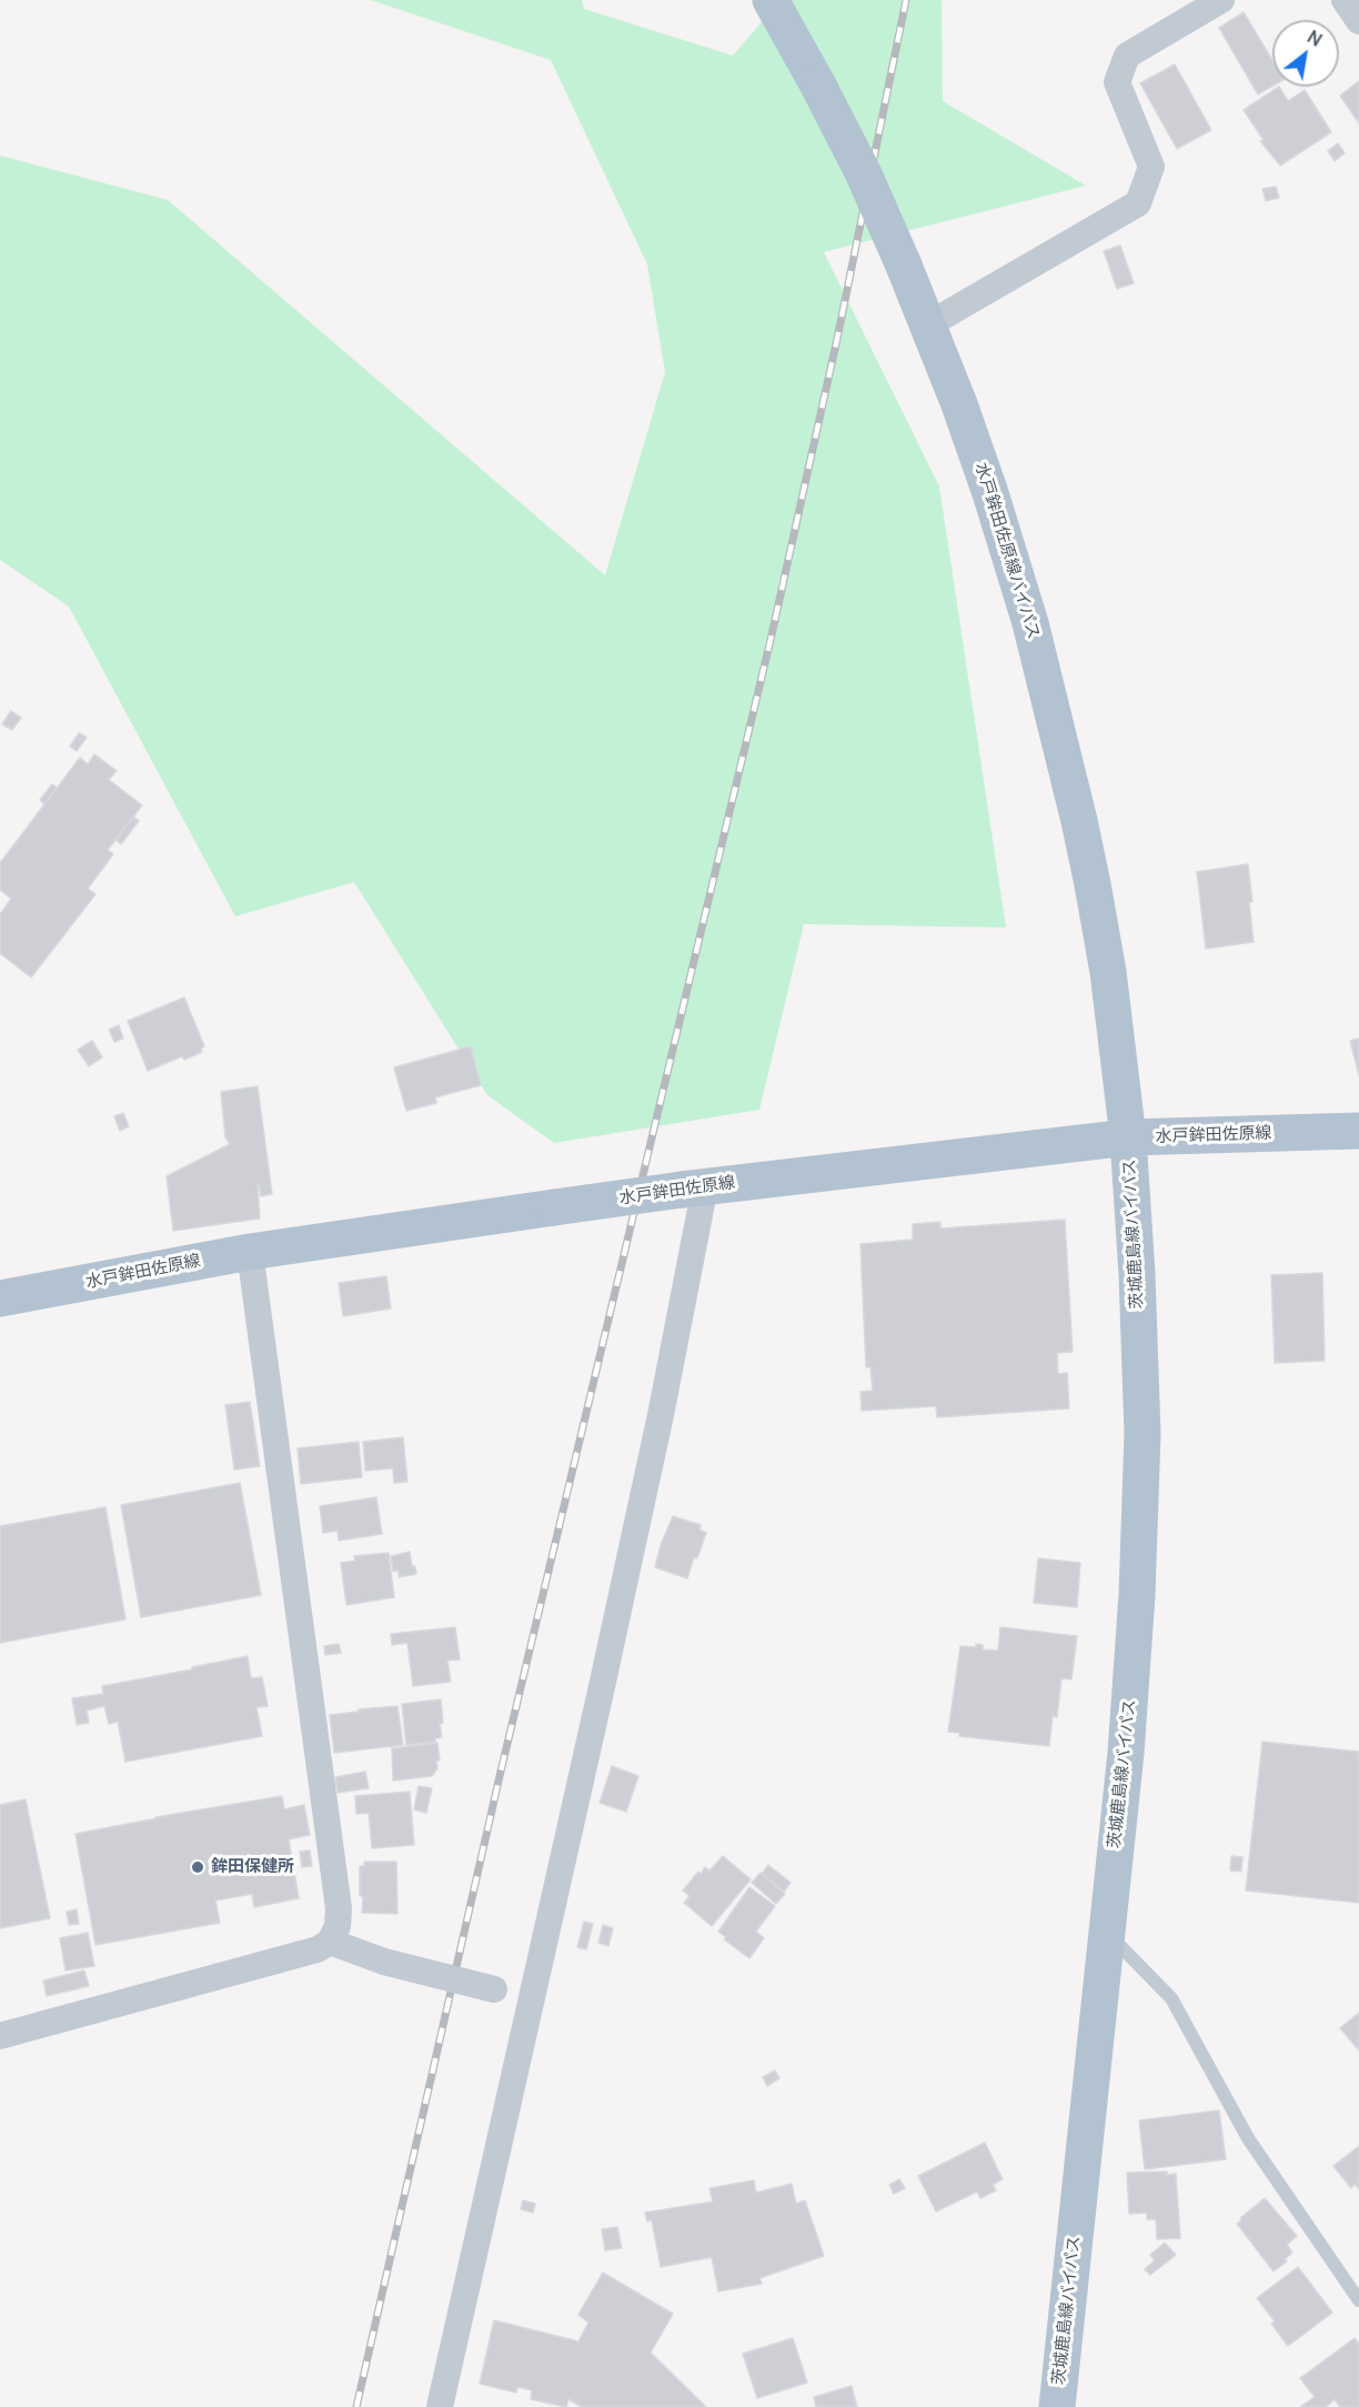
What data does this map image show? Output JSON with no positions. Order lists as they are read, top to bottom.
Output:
{
  "streets": {
    "main road": ["水戸鉾田佐原線バイパス", "水戸鉾田佐原線", "茨城鹿島線バイパス"]
  },
  "crossings": [
    ["水戸鉾田佐原線バイパス", "水戸鉾田佐原線"],
    ["水戸鉾田佐原線バイパス", "茨城鹿島線バイパス"],
    ["水戸鉾田佐原線", "茨城鹿島線バイパス"]
  ],
  "places": ["鉾田保健所"],
  "north": "top right"
}
